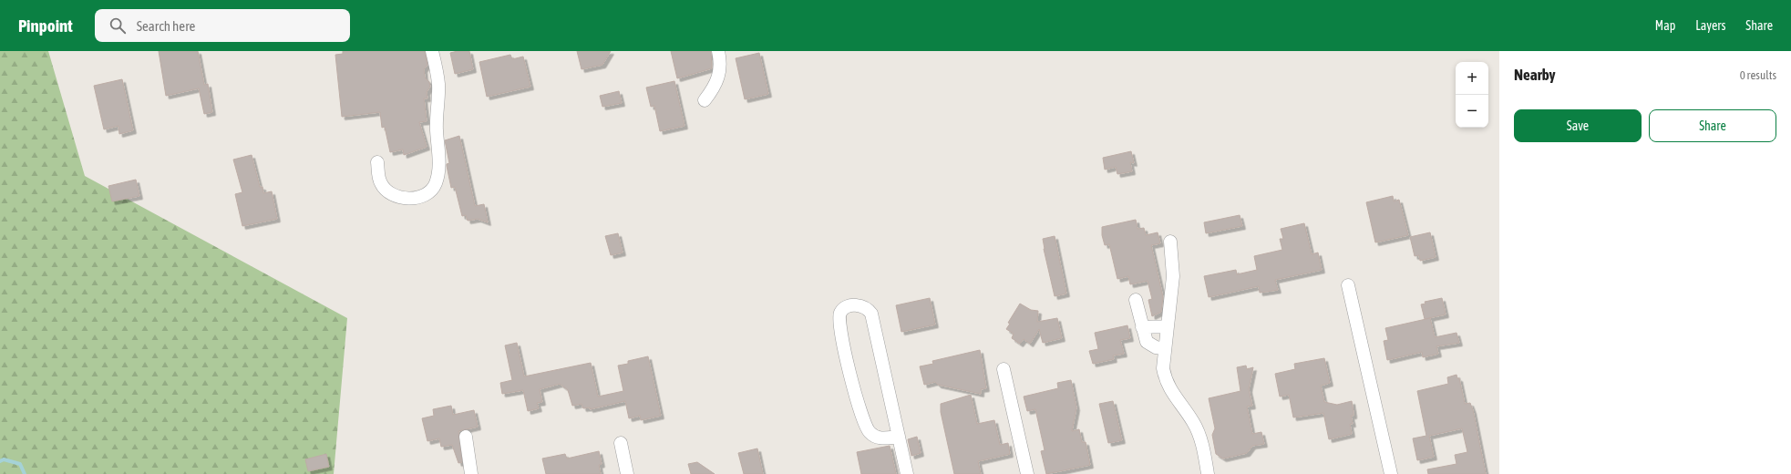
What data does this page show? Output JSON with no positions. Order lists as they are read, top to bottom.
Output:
{
  "page": {
    "header": "Pinpoint",
    "search": "Search here",
    "nav": ["Map", "Layers", "Share"],
    "heading": ["Nearby", "0 results"],
    "map_buttons": ["+", "−"],
    "buttons": ["Save", "Share"]
  }
}
